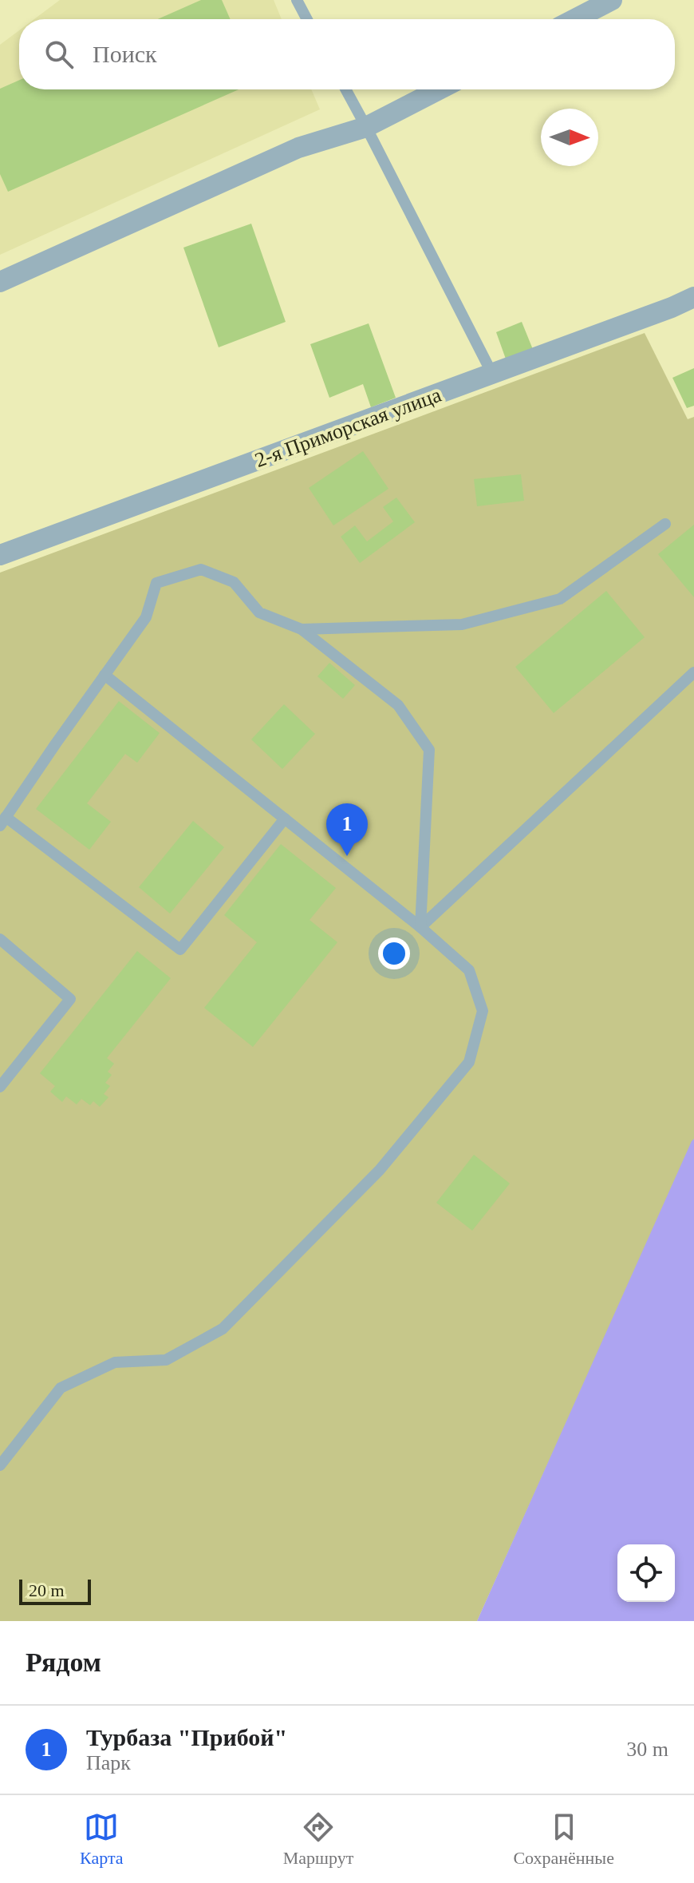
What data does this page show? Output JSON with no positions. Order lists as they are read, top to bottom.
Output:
{
  "streets": {
    "street": ["2-я Приморская улица"]
  },
  "scale_bar": "20 m",
  "north": "right",
  "page": {
    "search": "Поиск",
    "pins": "1",
    "scale": "20 m",
    "heading": "Рядом",
    "list": [
      {
        "mark": "1",
        "name": "Турбаза \"Прибой\"",
        "note": "Парк",
        "value": "30 m"
      }
    ],
    "nav": ["Карта", "Маршрут", "Сохранённые"]
  }
}
